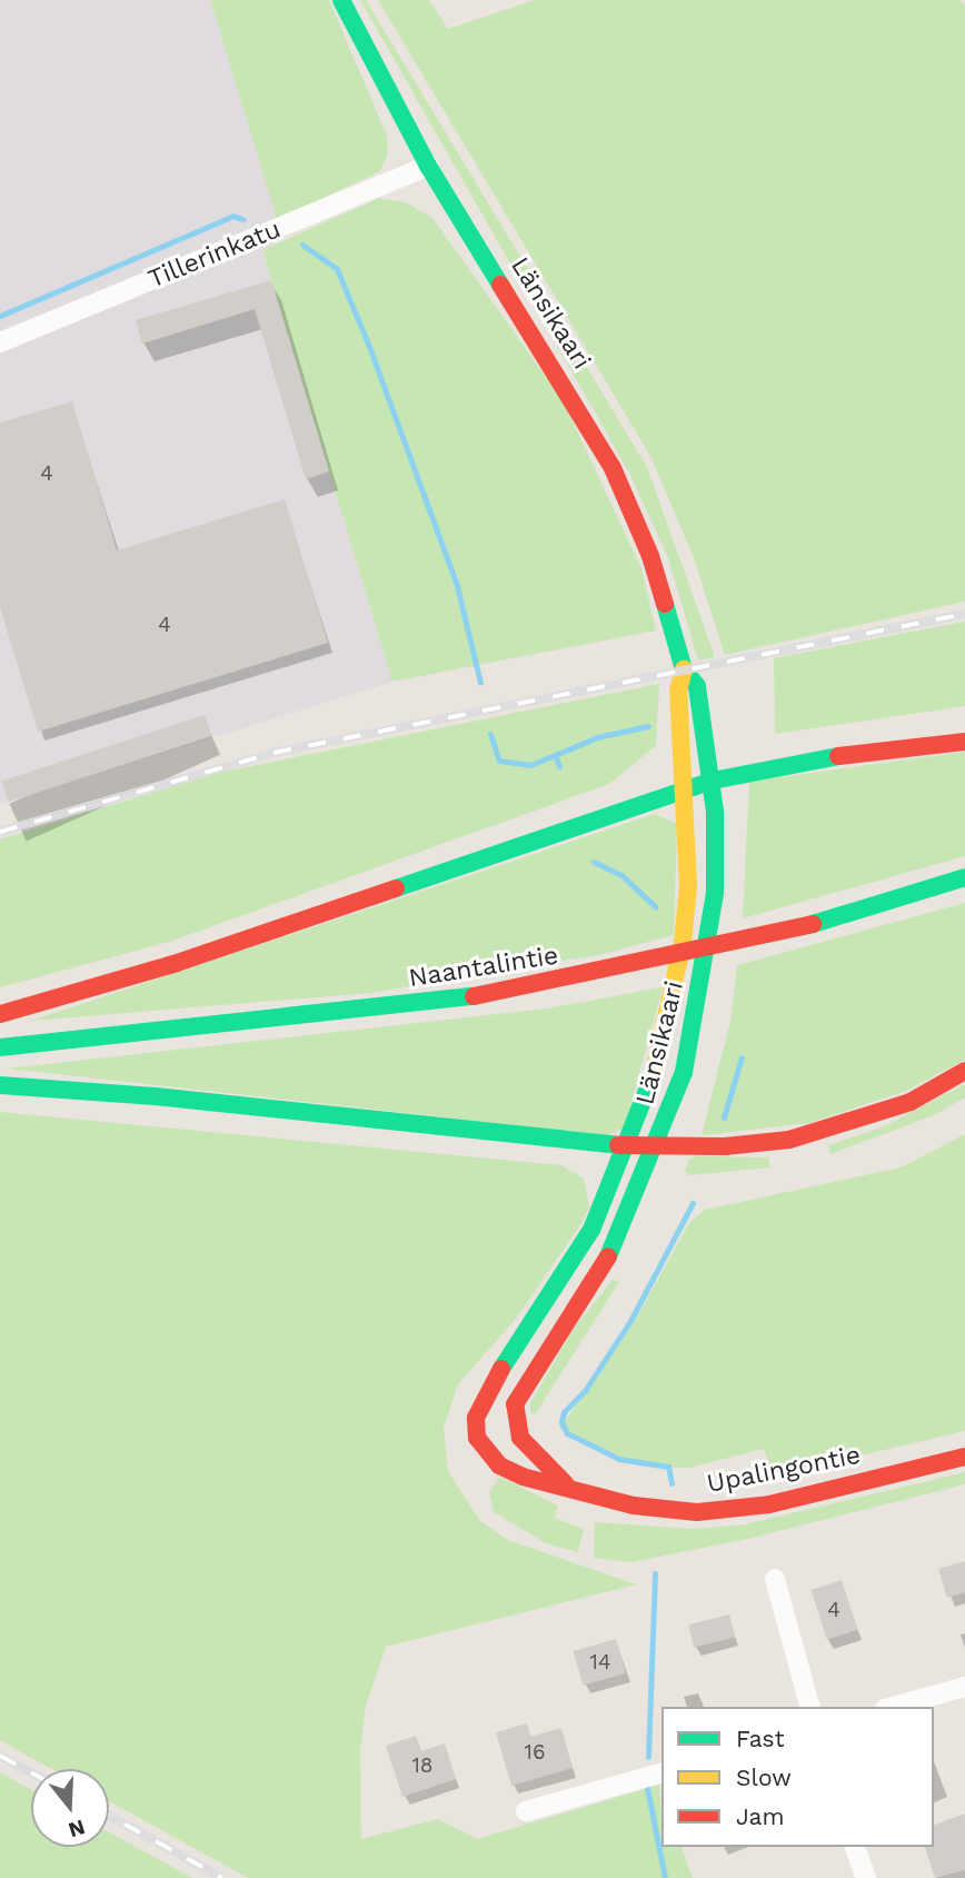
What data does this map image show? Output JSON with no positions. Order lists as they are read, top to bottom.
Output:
{
  "streets": {
    "street": [
      "Tillerinkatu",
      "Länsikaari",
      "Naantalintie",
      "Upalingontie"
    ]
  },
  "crossings": [
    ["Tillerinkatu", "Länsikaari"],
    ["Länsikaari", "Upalingontie"]
  ],
  "house_numbers": [
    "4",
    "4",
    "4",
    "14",
    "16",
    "18"
  ],
  "legend": ["Fast", "Slow", "Jam"],
  "north": "bottom"
}
